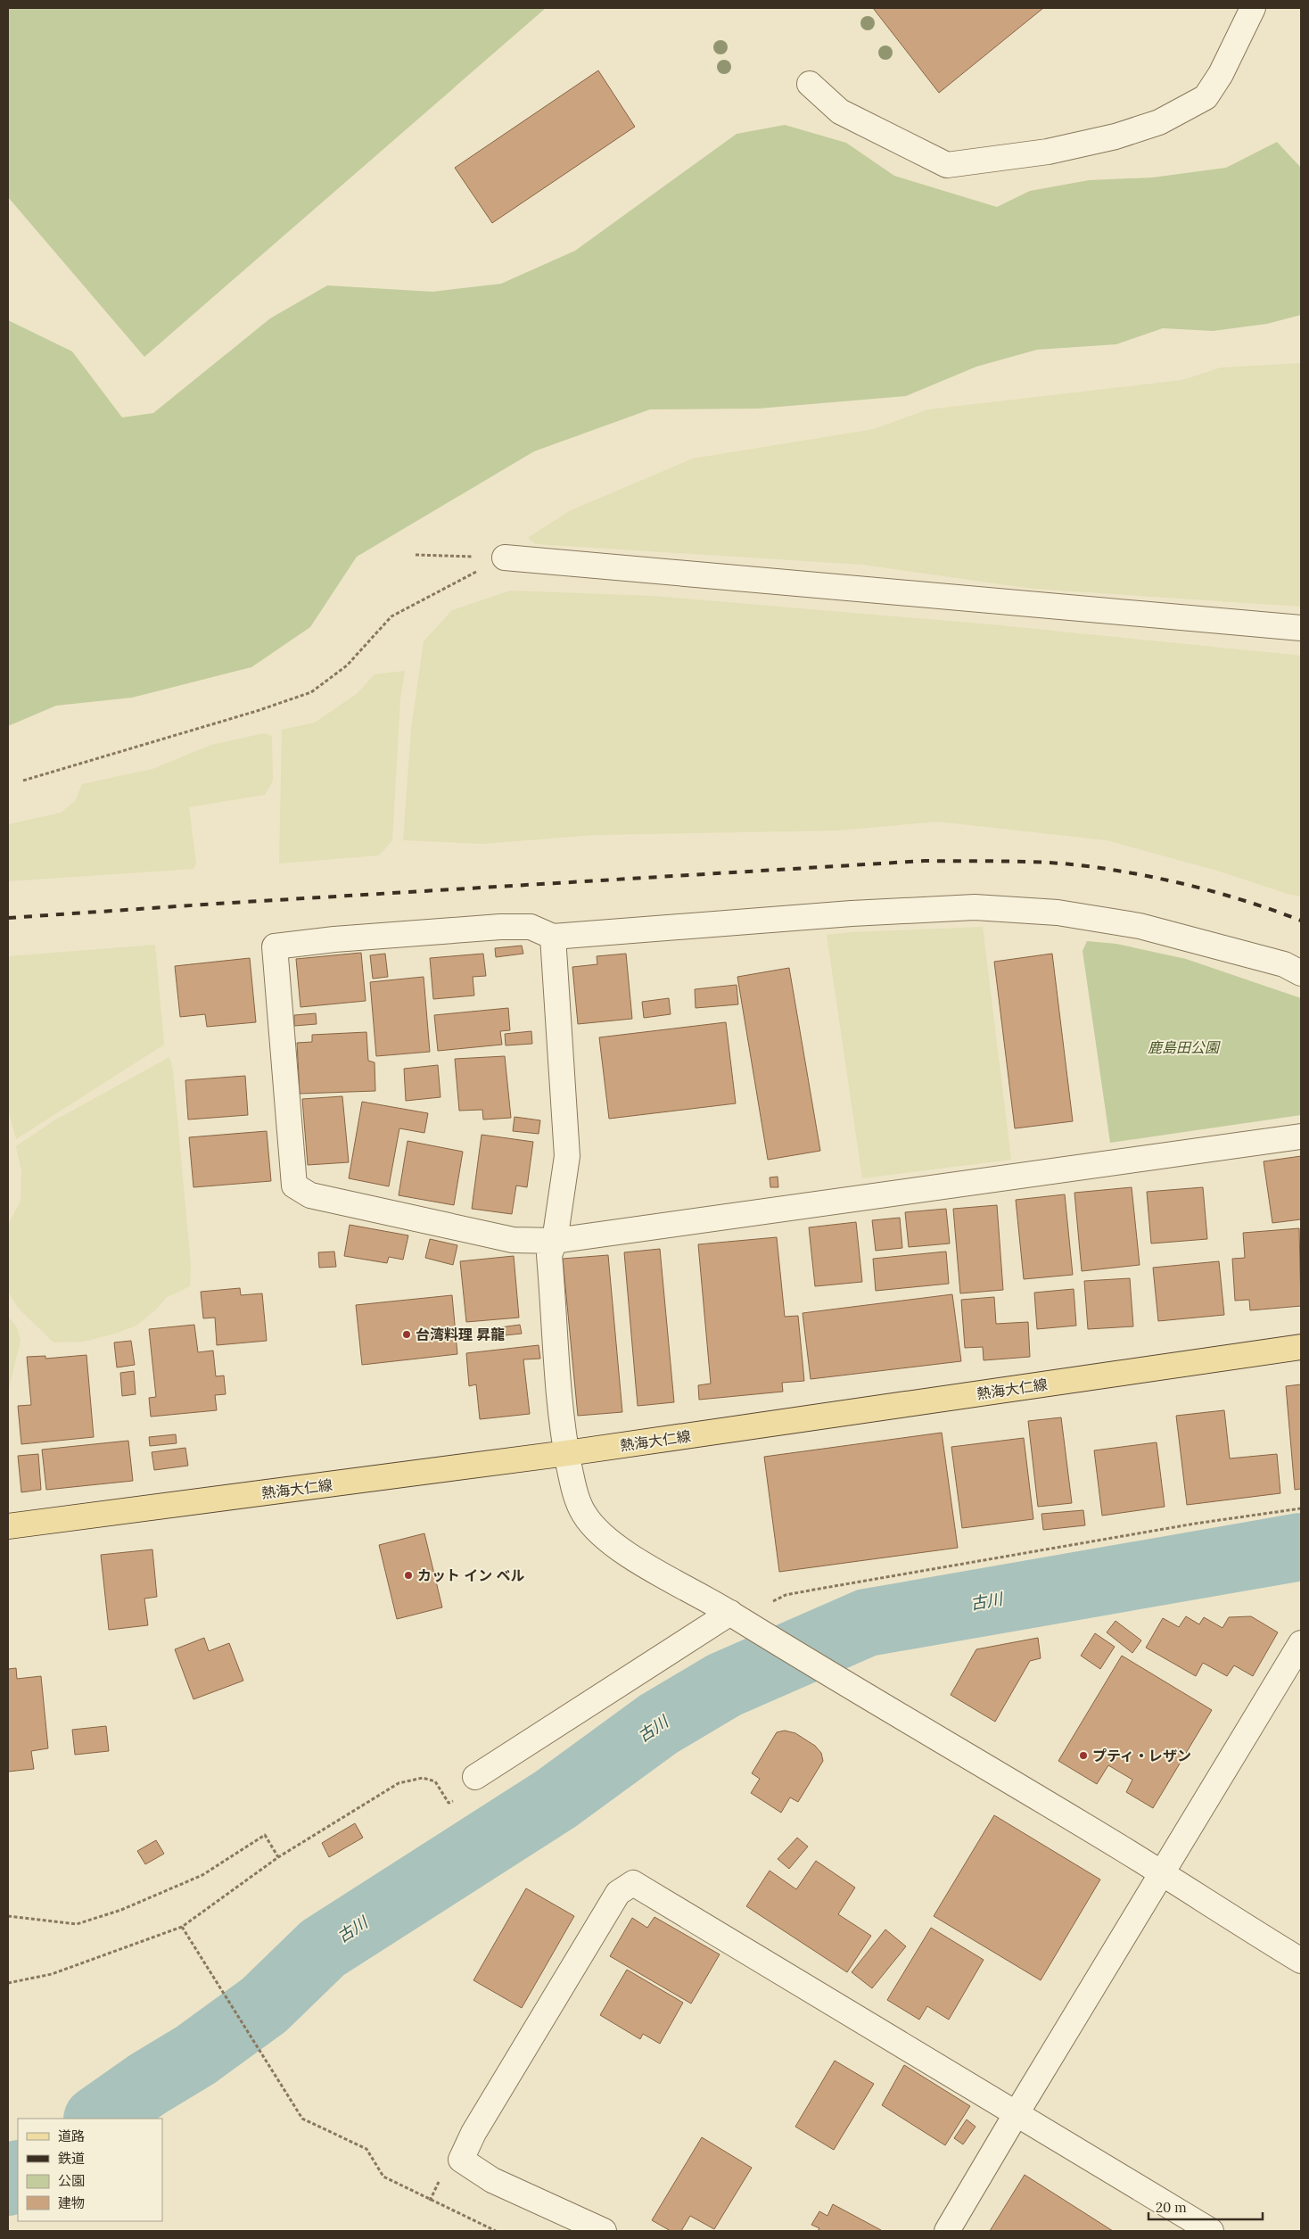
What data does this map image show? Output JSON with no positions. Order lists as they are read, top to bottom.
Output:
{
  "streets": {
    "main road": ["熱海大仁線"]
  },
  "water": ["古川"],
  "parks": ["鹿島田公園"],
  "places": ["台湾料理 昇龍", "カット イン ベル", "プティ・レザン"],
  "legend": [
    "道路",
    "鉄道",
    "公園",
    "建物"
  ],
  "scale_bar": "20 m"
}
